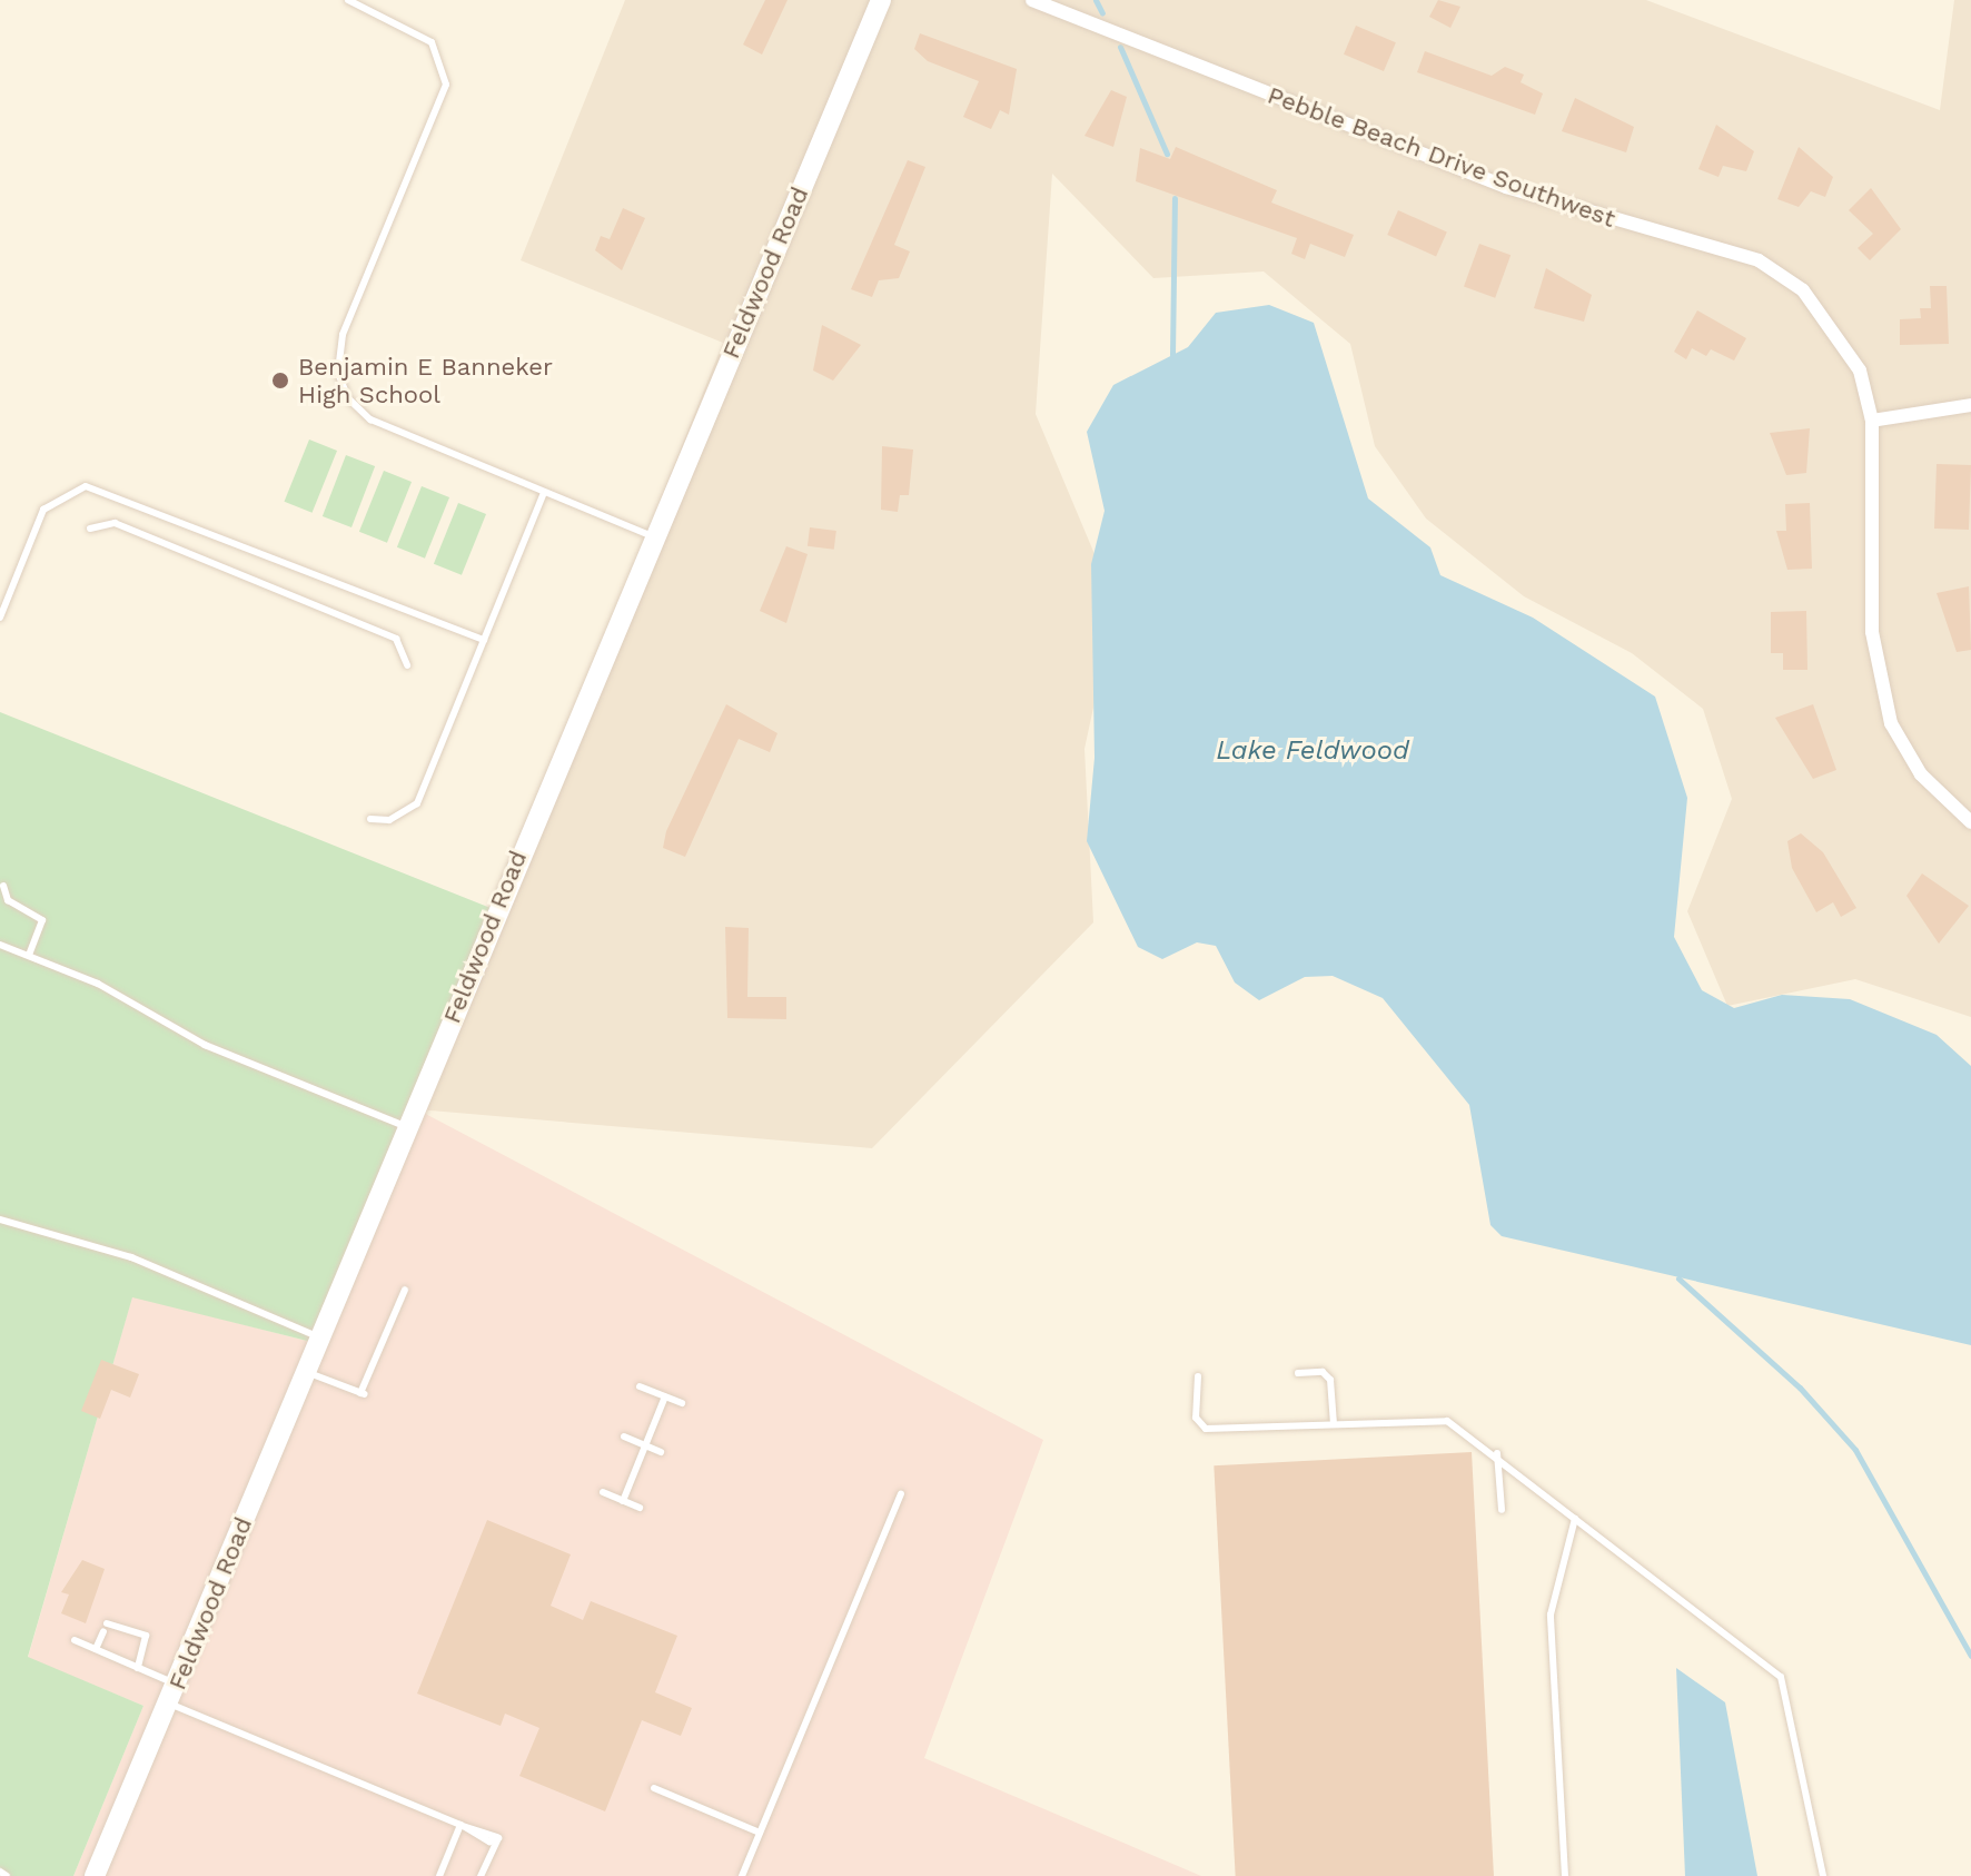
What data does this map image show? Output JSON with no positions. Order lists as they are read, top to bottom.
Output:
{
  "streets": {
    "street": ["Pebble Beach Drive Southwest", "Feldwood Road"]
  },
  "water": ["Lake Feldwood"],
  "places": ["Benjamin E Banneker High School"]
}
